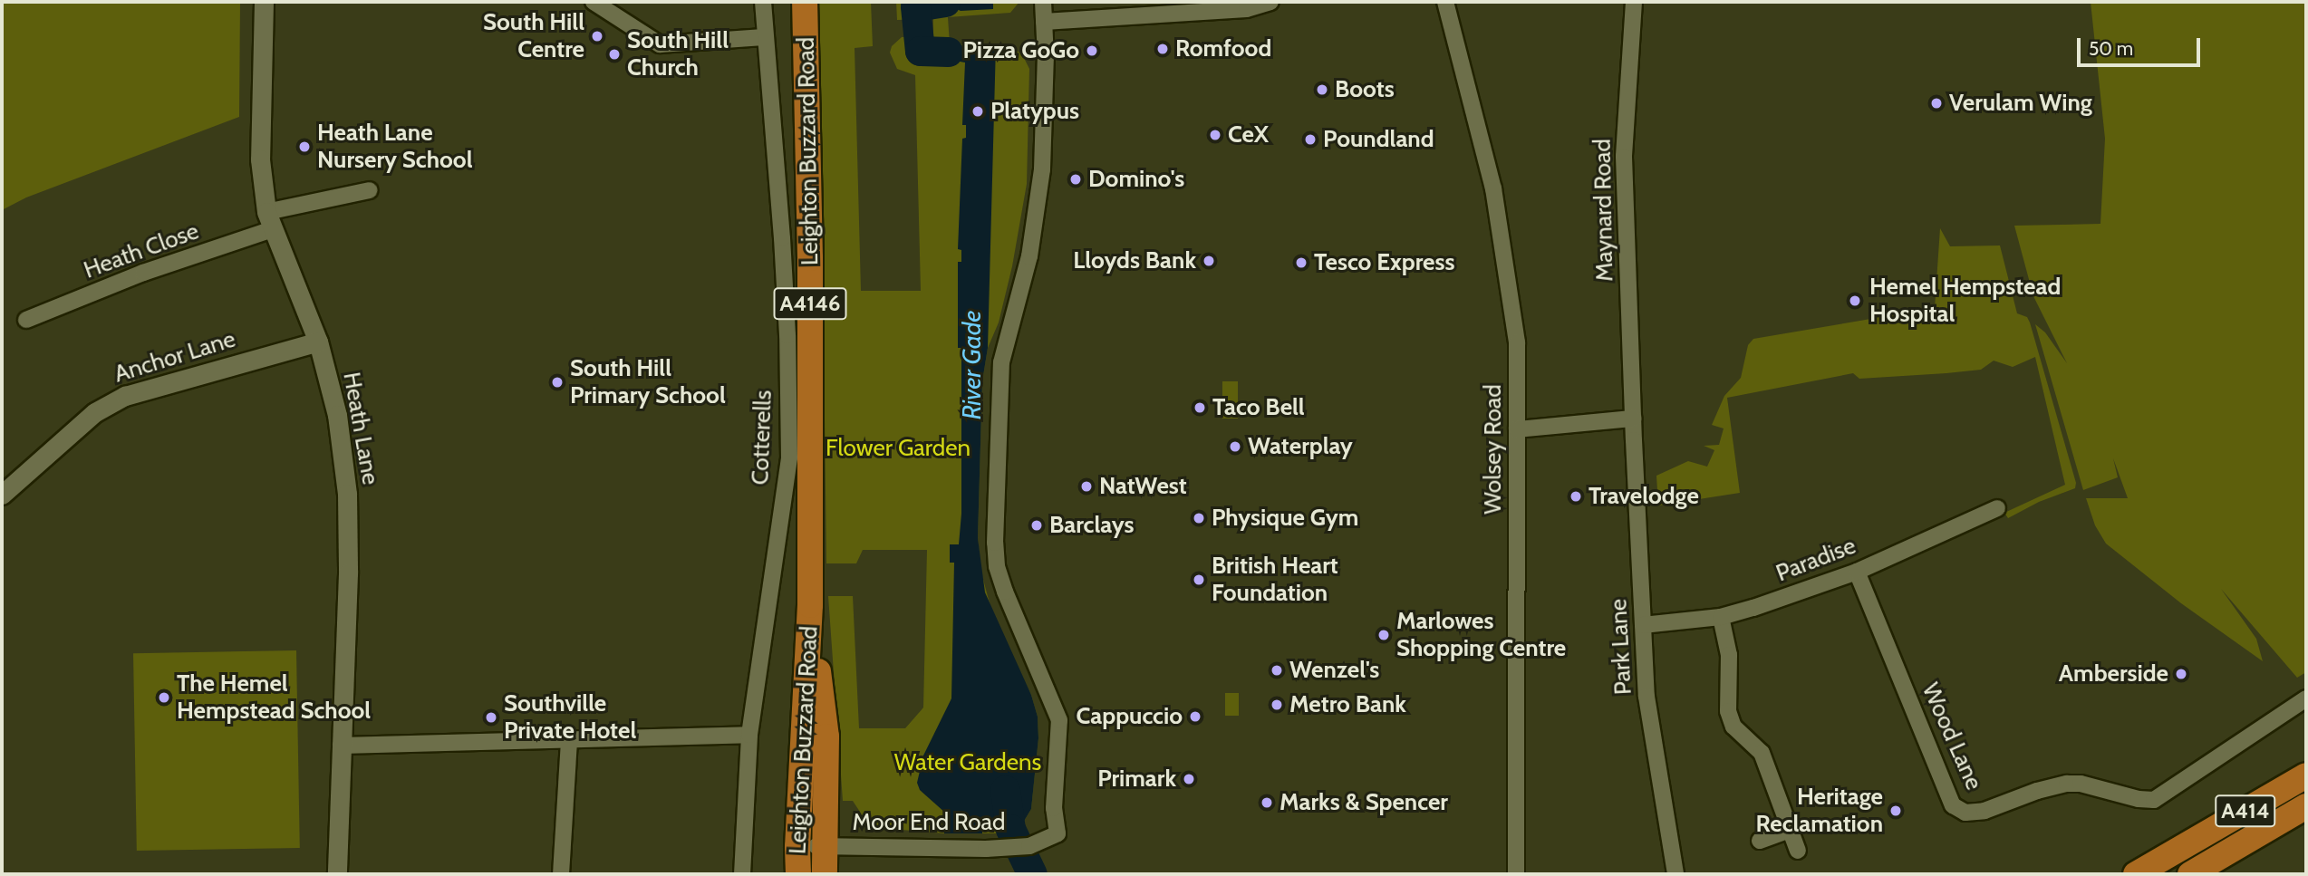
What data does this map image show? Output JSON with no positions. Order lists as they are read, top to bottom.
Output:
{
  "streets": {
    "main road": ["Leighton Buzzard Road", "A4146", "A414"],
    "street": [
      "Maynard Road",
      "Heath Close",
      "Anchor Lane",
      "Heath Lane",
      "Cotterells",
      "Wolsey Road",
      "Paradise",
      "Park Lane",
      "Wood Lane",
      "Moor End Road"
    ]
  },
  "crossings": [
    ["Leighton Buzzard Road", "Moor End Road"],
    ["Maynard Road", "Park Lane"],
    ["Heath Close", "Heath Lane"],
    ["Anchor Lane", "Heath Lane"],
    ["Paradise", "Park Lane"],
    ["Paradise", "Wood Lane"]
  ],
  "water": ["River Gade"],
  "parks": ["Flower Garden", "Water Gardens"],
  "places": [
    "South Hill Centre",
    "Romfood",
    "Pizza GoGo",
    "South Hill Church",
    "Boots",
    "Verulam Wing",
    "Platypus",
    "CeX",
    "Poundland",
    "Heath Lane Nursery School",
    "Domino's",
    "Lloyds Bank",
    "Tesco Express",
    "Hemel Hempstead Hospital",
    "South Hill Primary School",
    "Taco Bell",
    "Waterplay",
    "NatWest",
    "Travelodge",
    "Physique Gym",
    "Barclays",
    "British Heart Foundation",
    "Marlowes Shopping Centre",
    "Wenzel's",
    "Amberside",
    "The Hemel Hempstead School",
    "Metro Bank",
    "Cappuccio",
    "Southville Private Hotel",
    "Primark",
    "Marks & Spencer",
    "Heritage Reclamation"
  ],
  "scale_bar": "50 m"
}
